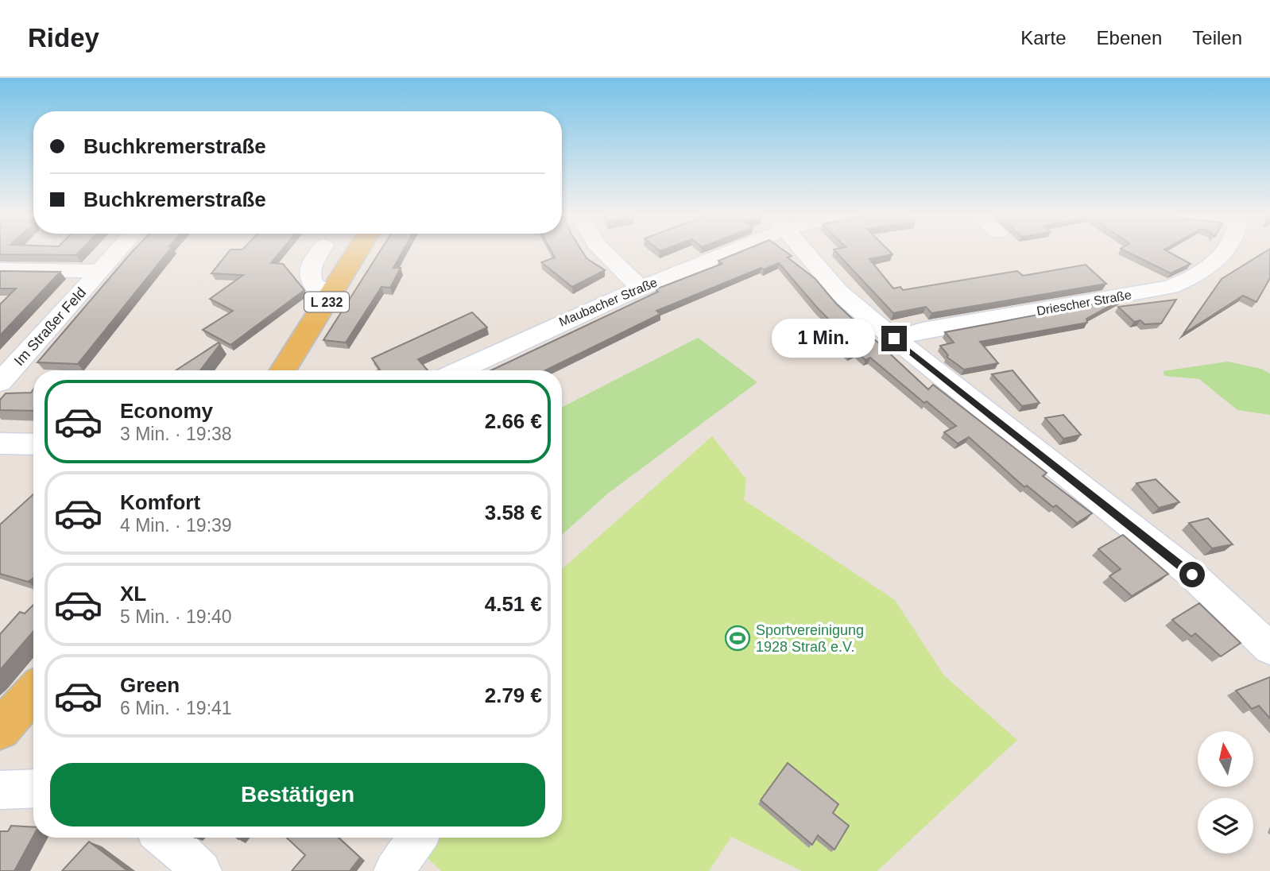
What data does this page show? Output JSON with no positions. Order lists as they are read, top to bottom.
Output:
{
  "streets": {
    "main road": ["L 232"],
    "street": ["Maubacher Straße", "Driescher Straße", "Im Straßer Feld"]
  },
  "places": {
    "sports": ["Sportvereinigung 1928 Straß e.V."]
  },
  "north": "top",
  "page": {
    "header": "Ridey",
    "nav": ["Karte", "Ebenen", "Teilen"],
    "banner": ["Buchkremerstraße", "Buchkremerstraße"],
    "bubble": "1 Min.",
    "list": [
      {
        "name": "Economy",
        "note": "3 Min. · 19:38",
        "value": "2.66 €"
      },
      {
        "name": "Komfort",
        "note": "4 Min. · 19:39",
        "value": "3.58 €"
      },
      {
        "name": "XL",
        "note": "5 Min. · 19:40",
        "value": "4.51 €"
      },
      {
        "name": "Green",
        "note": "6 Min. · 19:41",
        "value": "2.79 €"
      }
    ],
    "buttons": "Bestätigen"
  }
}
